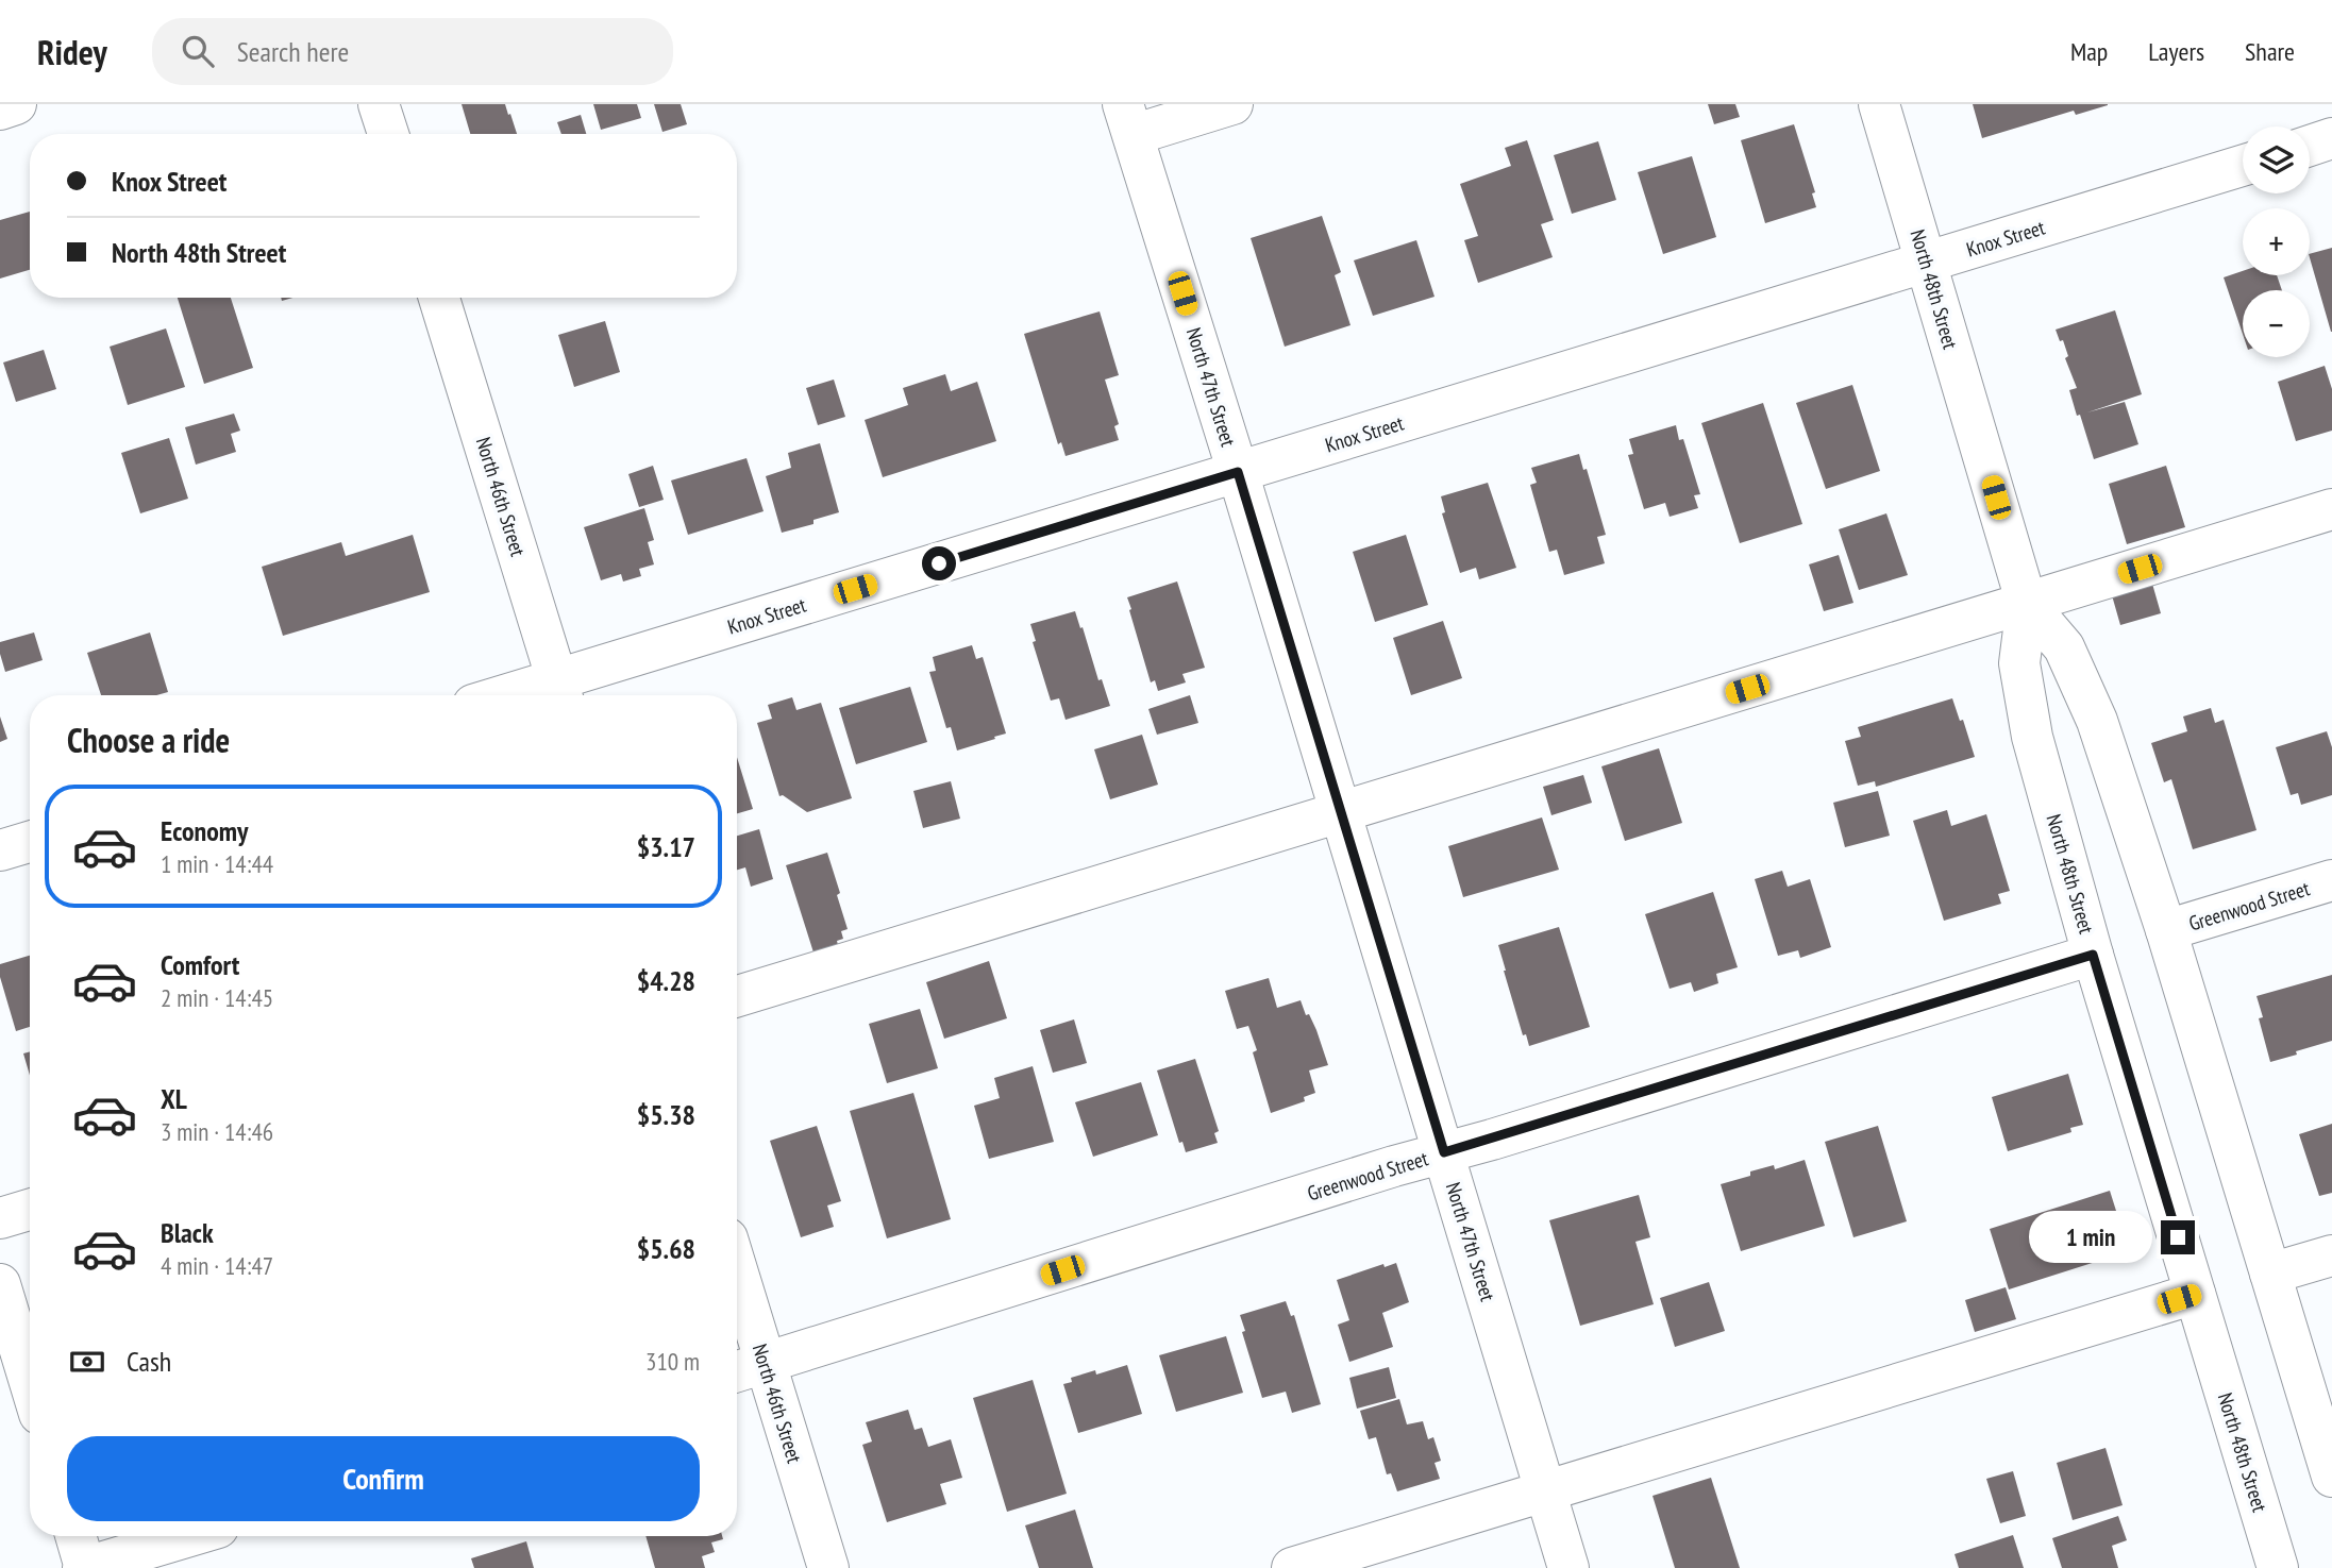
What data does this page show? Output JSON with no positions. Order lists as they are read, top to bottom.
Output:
{
  "streets": {
    "street": [
      "Knox Street",
      "North 48th Street",
      "North 47th Street",
      "North 46th Street",
      "Greenwood Street"
    ]
  },
  "crossings": [
    ["Knox Street", "North 48th Street"],
    ["Knox Street", "North 47th Street"],
    ["Knox Street", "North 46th Street"],
    ["North 48th Street", "Greenwood Street"],
    ["North 47th Street", "Greenwood Street"],
    ["North 46th Street", "Greenwood Street"]
  ],
  "page": {
    "header": "Ridey",
    "search": "Search here",
    "nav": ["Map", "Layers", "Share"],
    "map_buttons": ["+", "−"],
    "banner": ["Knox Street", "North 48th Street"],
    "heading": "Choose a ride",
    "list": [
      {
        "name": "Economy",
        "note": "1 min · 14:44",
        "value": "$3.17"
      },
      {
        "name": "Comfort",
        "note": "2 min · 14:45",
        "value": "$4.28"
      },
      {
        "name": "XL",
        "note": "3 min · 14:46",
        "value": "$5.38"
      },
      {
        "name": "Black",
        "note": "4 min · 14:47",
        "value": "$5.68"
      }
    ],
    "bubble": "1 min",
    "pay": ["Cash", "310 m"],
    "buttons": "Confirm"
  }
}
